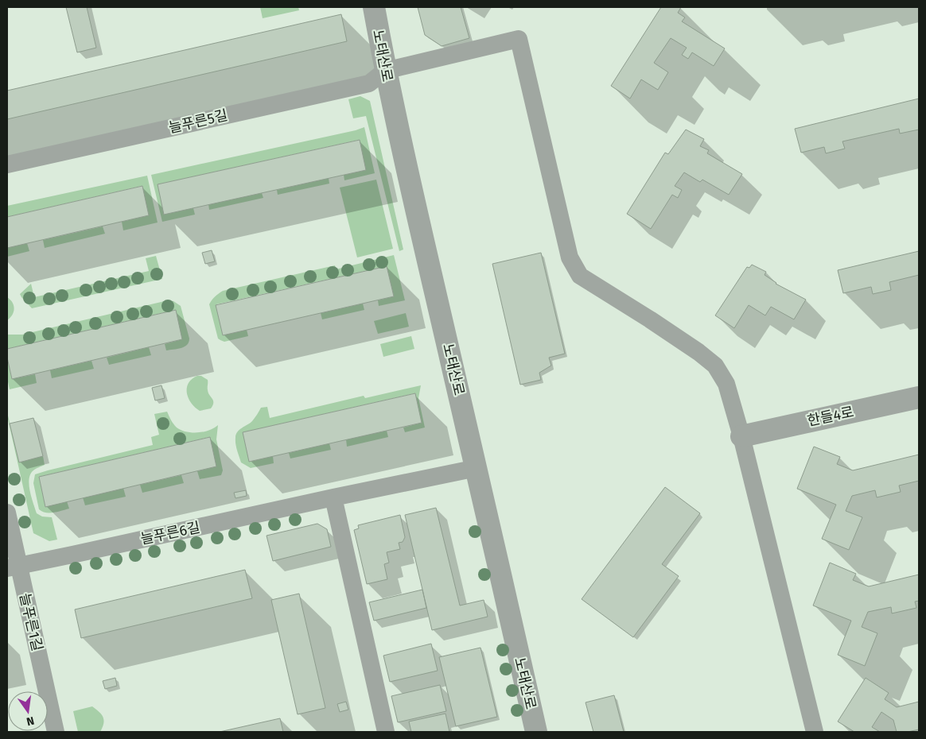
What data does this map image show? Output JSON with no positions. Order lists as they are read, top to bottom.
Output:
{
  "streets": {
    "street": [
      "노태산로",
      "늘푸른5길",
      "한들4로",
      "늘푸른6길",
      "늘푸른1길"
    ]
  },
  "crossings": [
    ["노태산로", "늘푸른5길"],
    ["노태산로", "늘푸른6길"],
    ["늘푸른6길", "늘푸른1길"]
  ],
  "north": "bottom"
}
